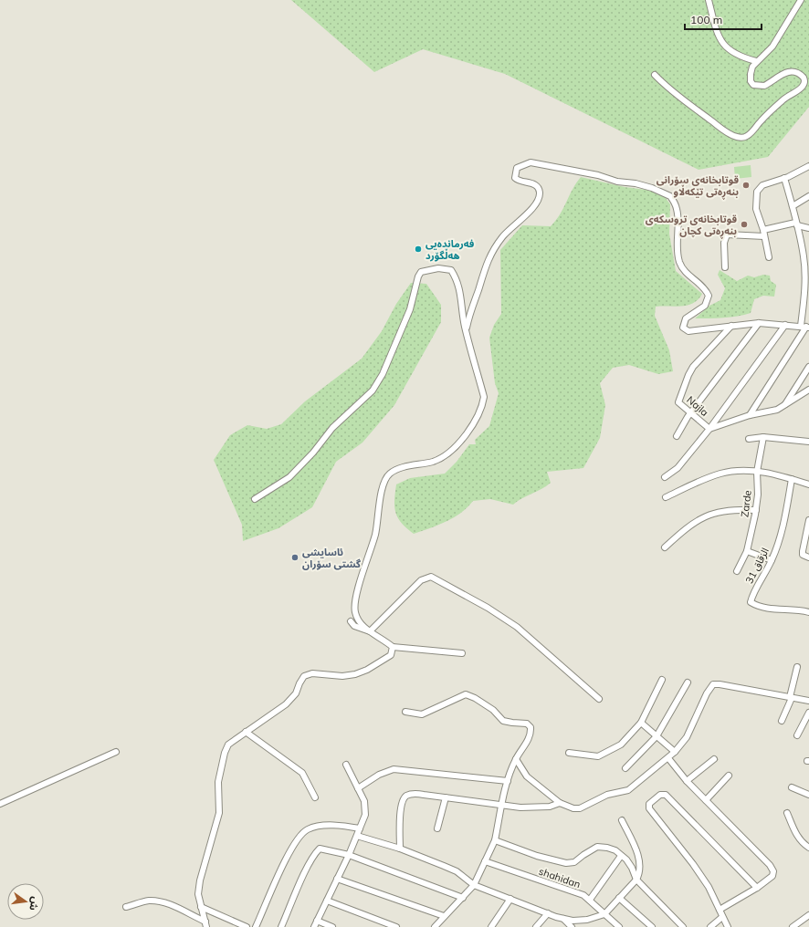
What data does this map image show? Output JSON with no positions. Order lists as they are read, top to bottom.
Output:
{
  "streets": {
    "street": [
      "Najla",
      "Zarde",
      "الزقاق 31",
      "shahidan"
    ]
  },
  "places": [
    "قوتابخانەی سۆرانی بنەڕەتی تێکەڵاو",
    "قوتابخانەی تروسکەی بنەڕەتی کچان",
    "فەرماندەیی هەڵگۆرد",
    "ئاسایشی گشتی سۆران"
  ],
  "scale_bar": "100 m",
  "north": "right"
}
